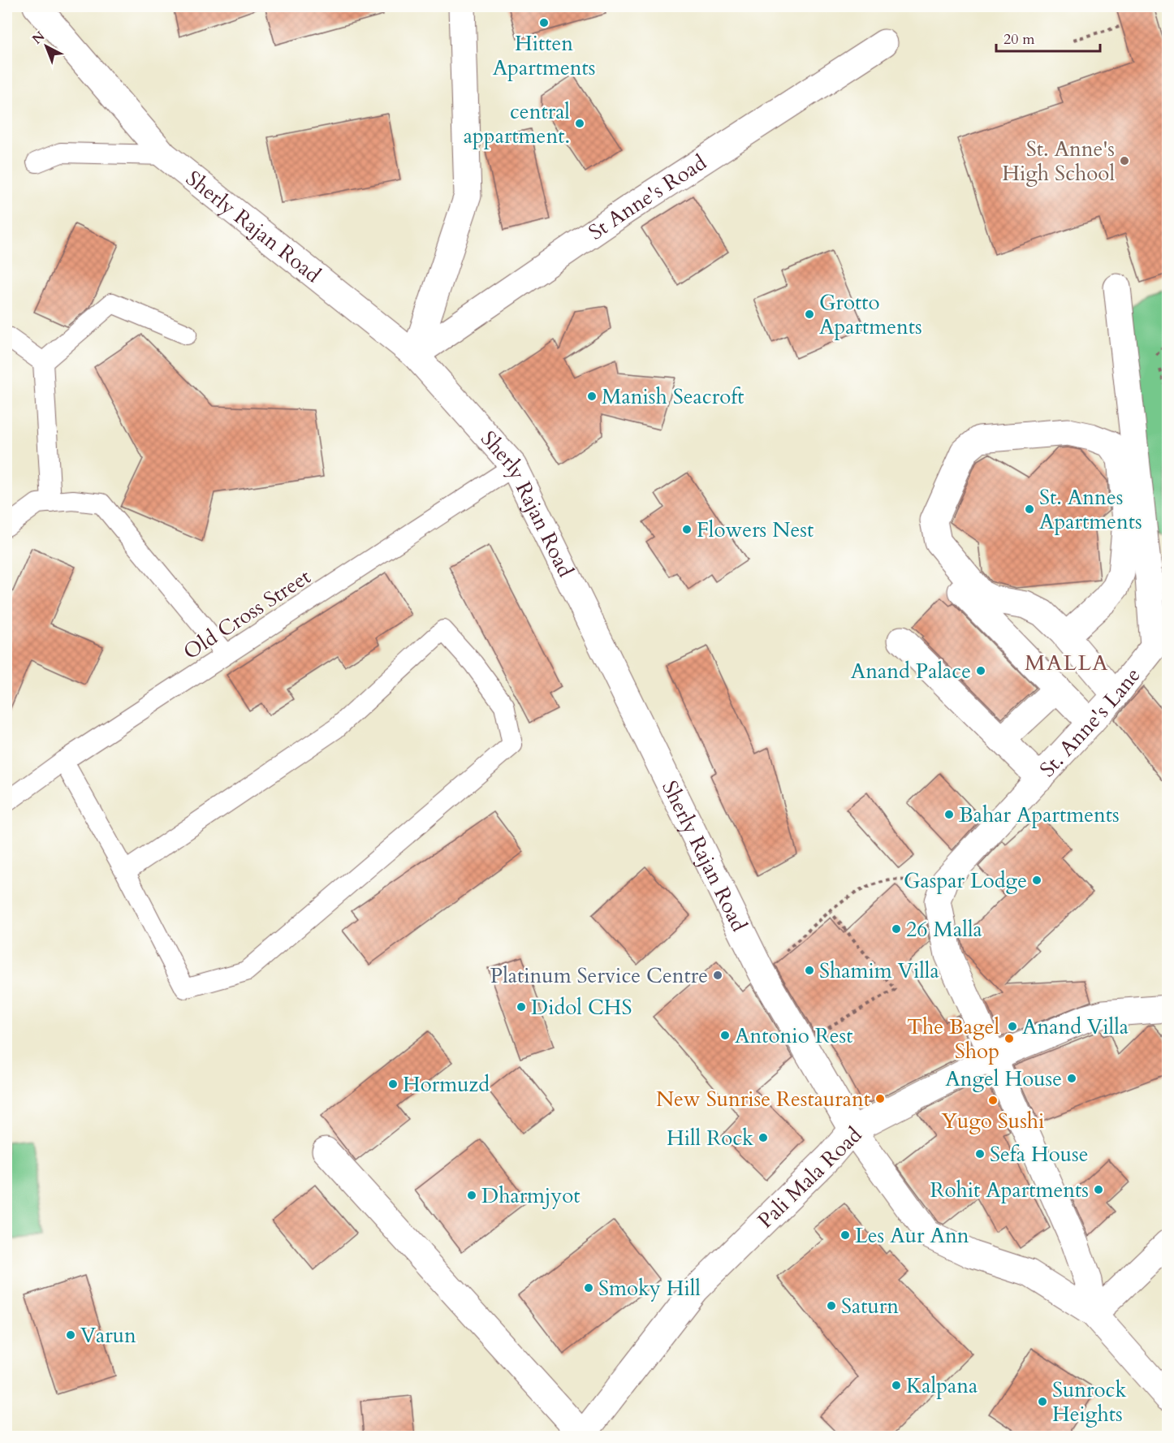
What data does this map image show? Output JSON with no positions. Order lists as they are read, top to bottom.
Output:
{
  "streets": {
    "street": [
      "St Anne's Road",
      "Sherly Rajan Road",
      "St. Anne's Lane",
      "Pali Mala Road"
    ],
    "lane": ["Old Cross Street"]
  },
  "crossings": [
    ["St Anne's Road", "Sherly Rajan Road"],
    ["Sherly Rajan Road", "Old Cross Street"],
    ["Sherly Rajan Road", "St. Anne's Lane"],
    ["Sherly Rajan Road", "Pali Mala Road"],
    ["St. Anne's Lane", "Pali Mala Road"]
  ],
  "districts": ["MALLA"],
  "places": [
    "Hitten Apartments",
    "central appartment.",
    "St. Anne's High School",
    "Grotto Apartments",
    "Manish Seacroft",
    "St. Annes Apartments",
    "Flowers Nest",
    "Anand Palace",
    "Bahar Apartments",
    "Gaspar Lodge",
    "26 Malla",
    "Shamim Villa",
    "Platinum Service Centre",
    "Didol CHS",
    "Anand Villa",
    "Antonio Rest",
    "The Bagel Shop",
    "Angel House",
    "Hormuzd",
    "New Sunrise Restaurant",
    "Yugo Sushi",
    "Hill Rock",
    "Sefa House",
    "Rohit Apartments",
    "Dharmjyot",
    "Les Aur Ann",
    "Smoky Hill",
    "Saturn",
    "Varun",
    "Kalpana",
    "Sunrock Heights"
  ],
  "scale_bar": "20 m",
  "north": "top left"
}
